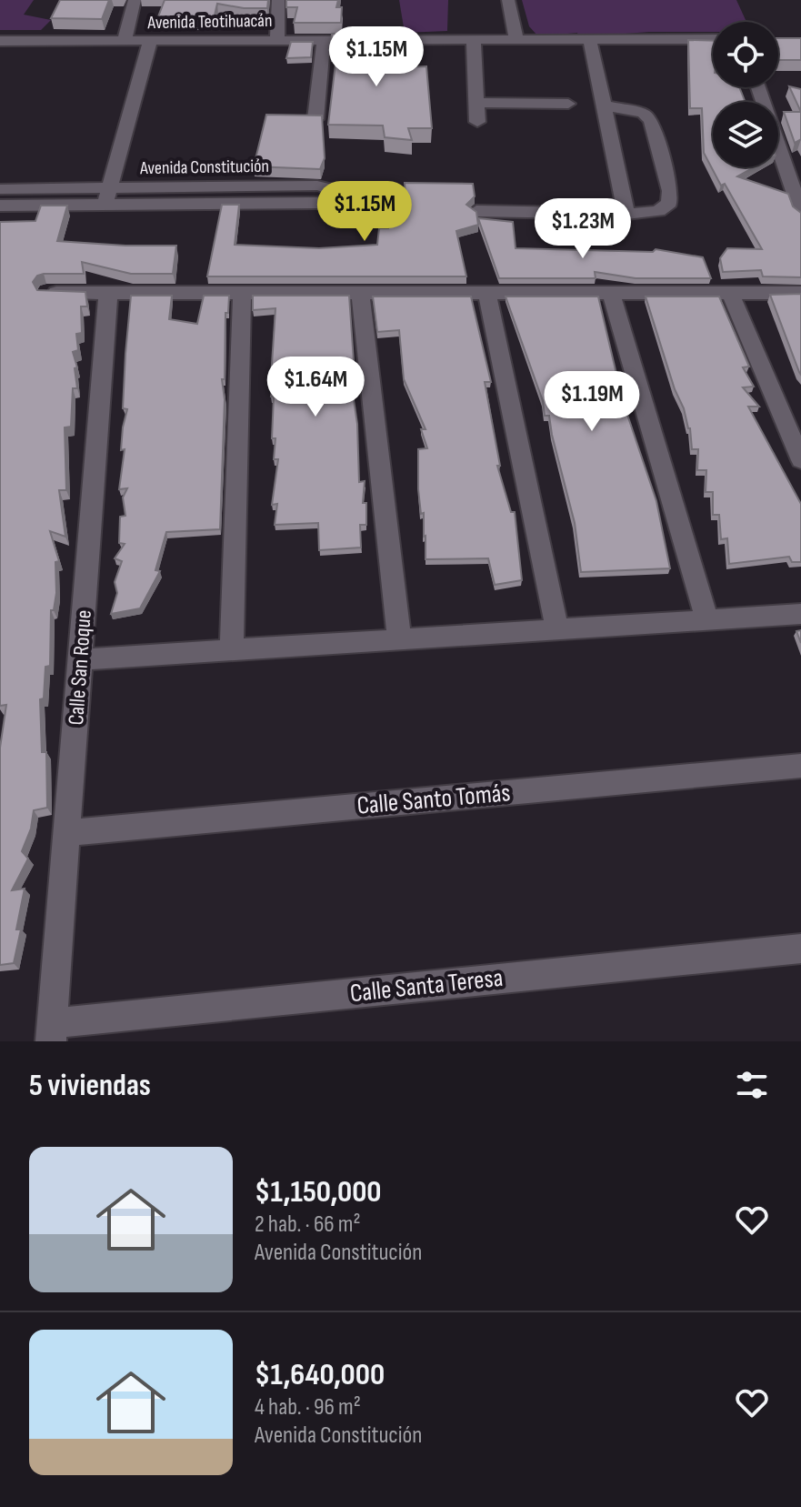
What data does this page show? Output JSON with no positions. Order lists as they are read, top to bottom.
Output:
{
  "streets": {
    "street": [
      "Avenida Teotihuacán",
      "Avenida Constitución",
      "Calle San Roque",
      "Calle Santo Tomás",
      "Calle Santa Teresa"
    ]
  },
  "crossings": [
    ["Calle San Roque", "Calle Santo Tomás"],
    ["Calle San Roque", "Calle Santa Teresa"]
  ],
  "page": {
    "price": [
      "$1.15M",
      "$1.15M",
      "$1.23M",
      "$1.64M",
      "$1.19M"
    ],
    "heading": "5 viviendas",
    "list": [
      {
        "name": "$1,150,000",
        "note": "2 hab. · 66 m² · Avenida Constitución"
      },
      {
        "name": "$1,640,000",
        "note": "4 hab. · 96 m² · Avenida Constitución"
      }
    ]
  }
}
